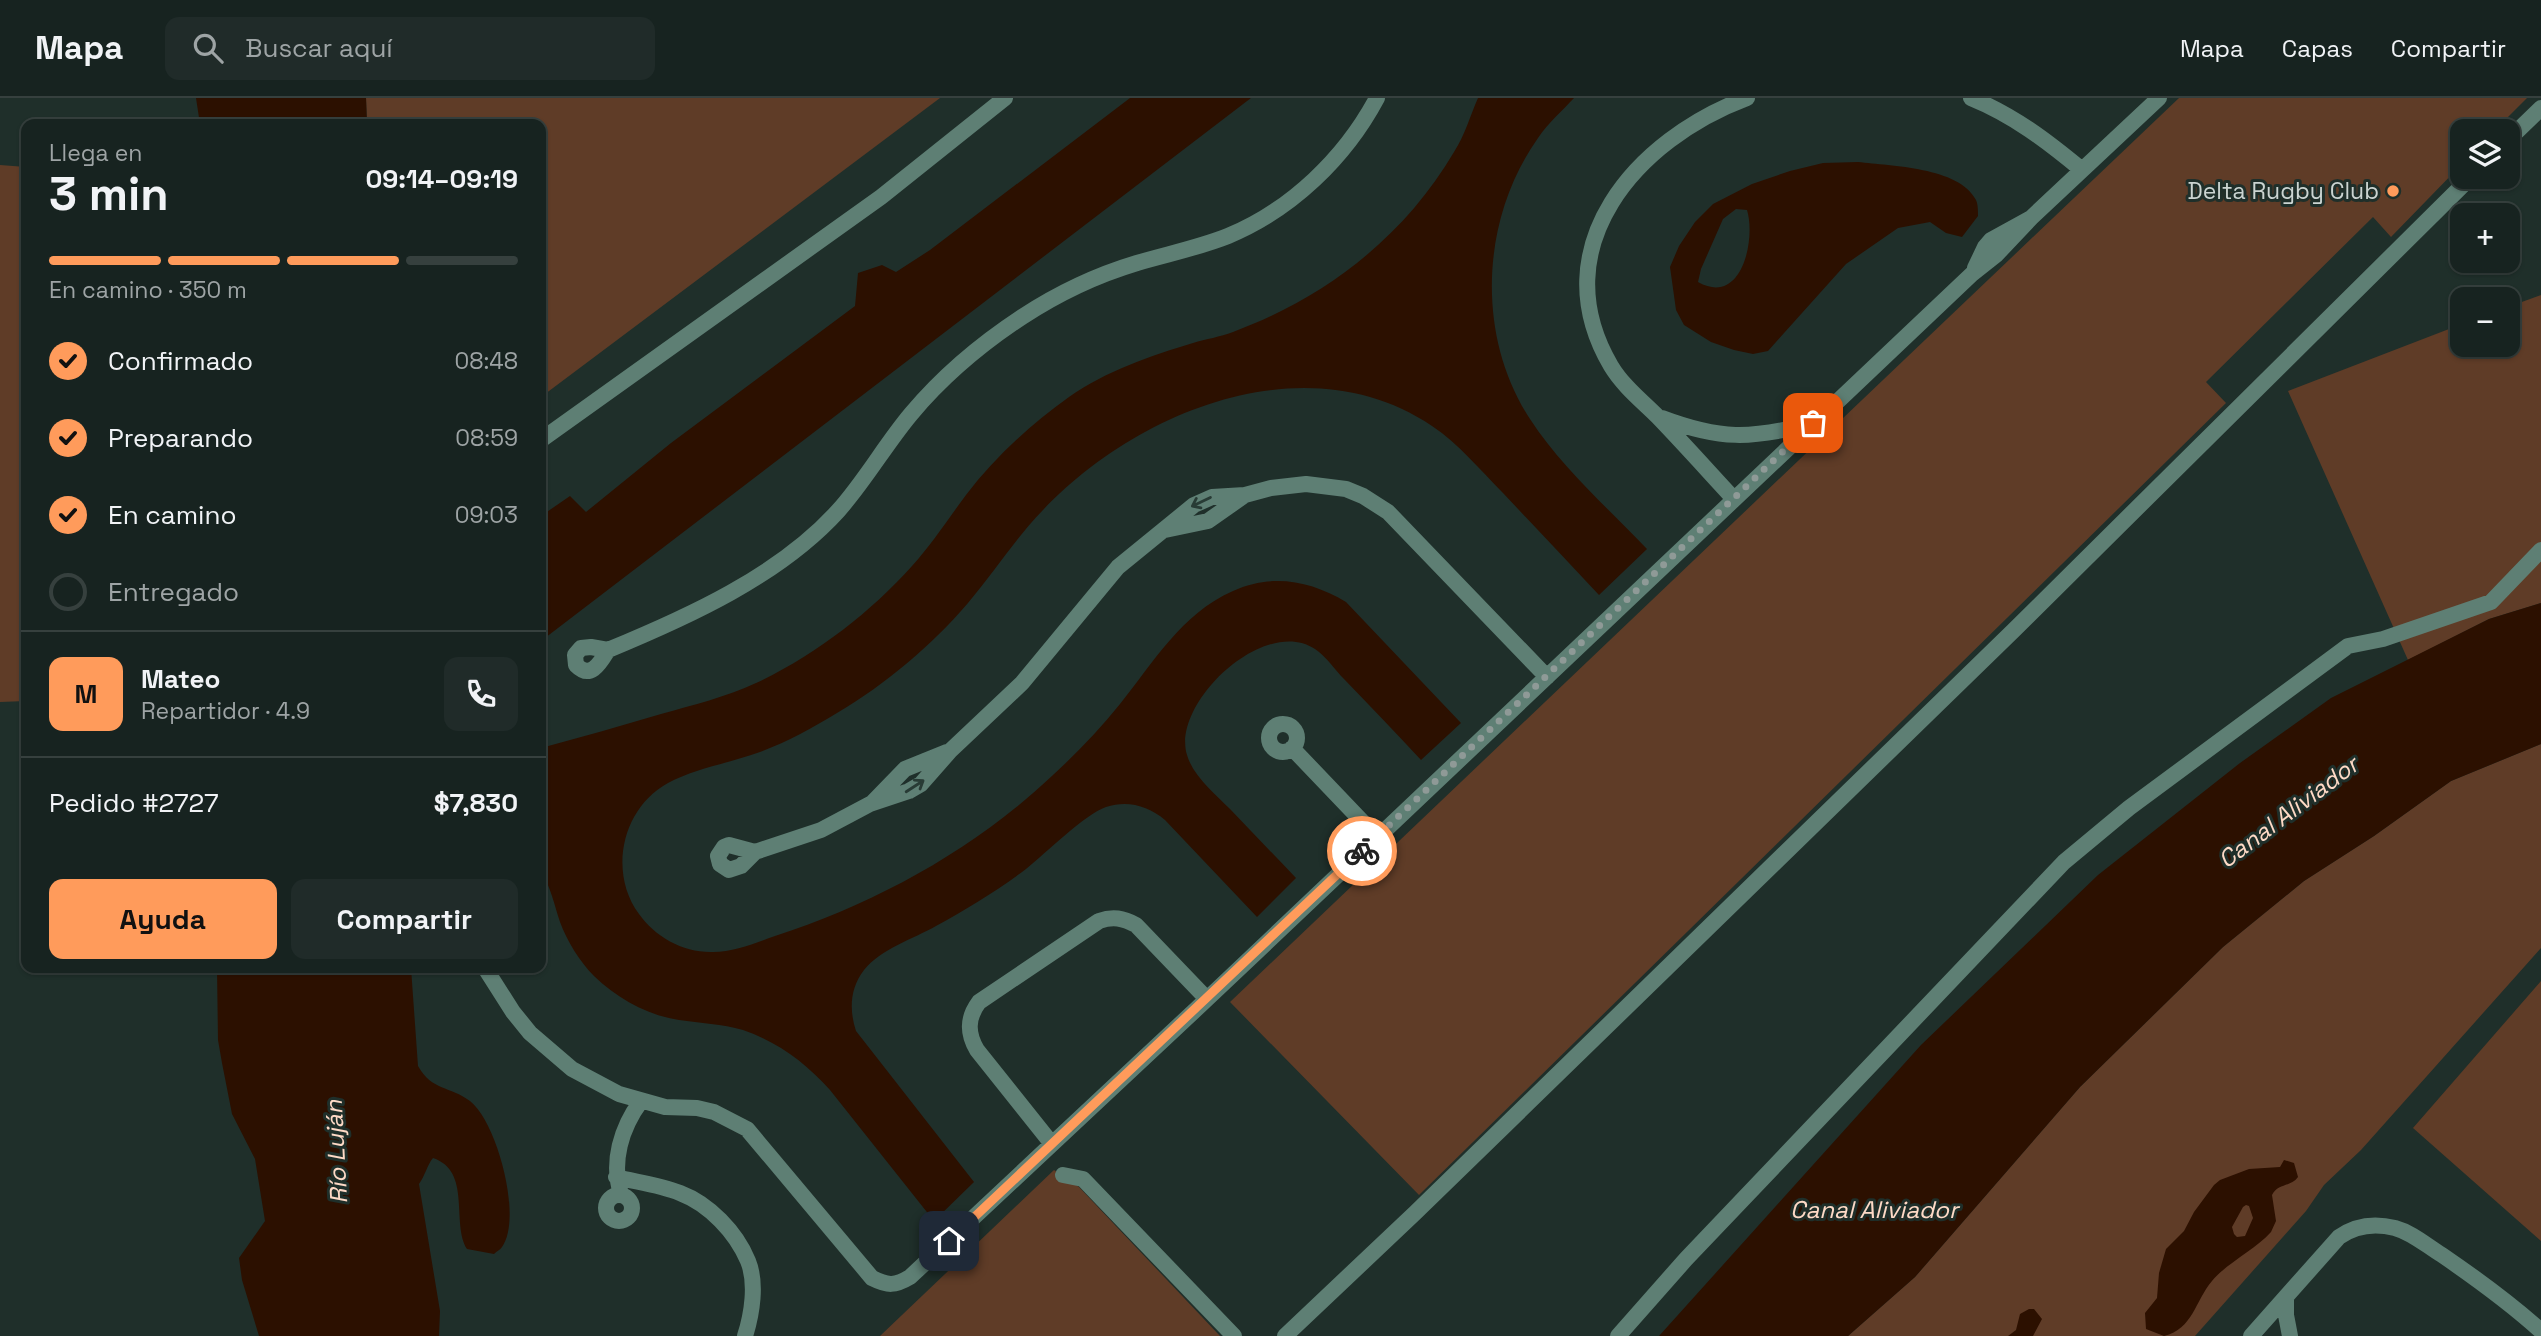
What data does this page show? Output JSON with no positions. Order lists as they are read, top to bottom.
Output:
{
  "water": ["Canal Aliviador", "Río Luján"],
  "places": ["Delta Rugby Club"],
  "page": {
    "header": "Mapa",
    "search": "Buscar aquí",
    "nav": ["Mapa", "Capas", "Compartir"],
    "map_buttons": ["+", "−"],
    "heading": ["3 min", "Llega en", "09:14–09:19"],
    "panel": [
      "Mateo",
      "Repartidor · 4.9",
      "Pedido #2727",
      "$7,830"
    ],
    "bar": "En camino · 350 m",
    "list": [
      ["Confirmado", "08:48"],
      ["Preparando", "08:59"],
      ["En camino", "09:03"],
      "Entregado"
    ],
    "round": "M",
    "buttons": ["Ayuda", "Compartir"]
  }
}
